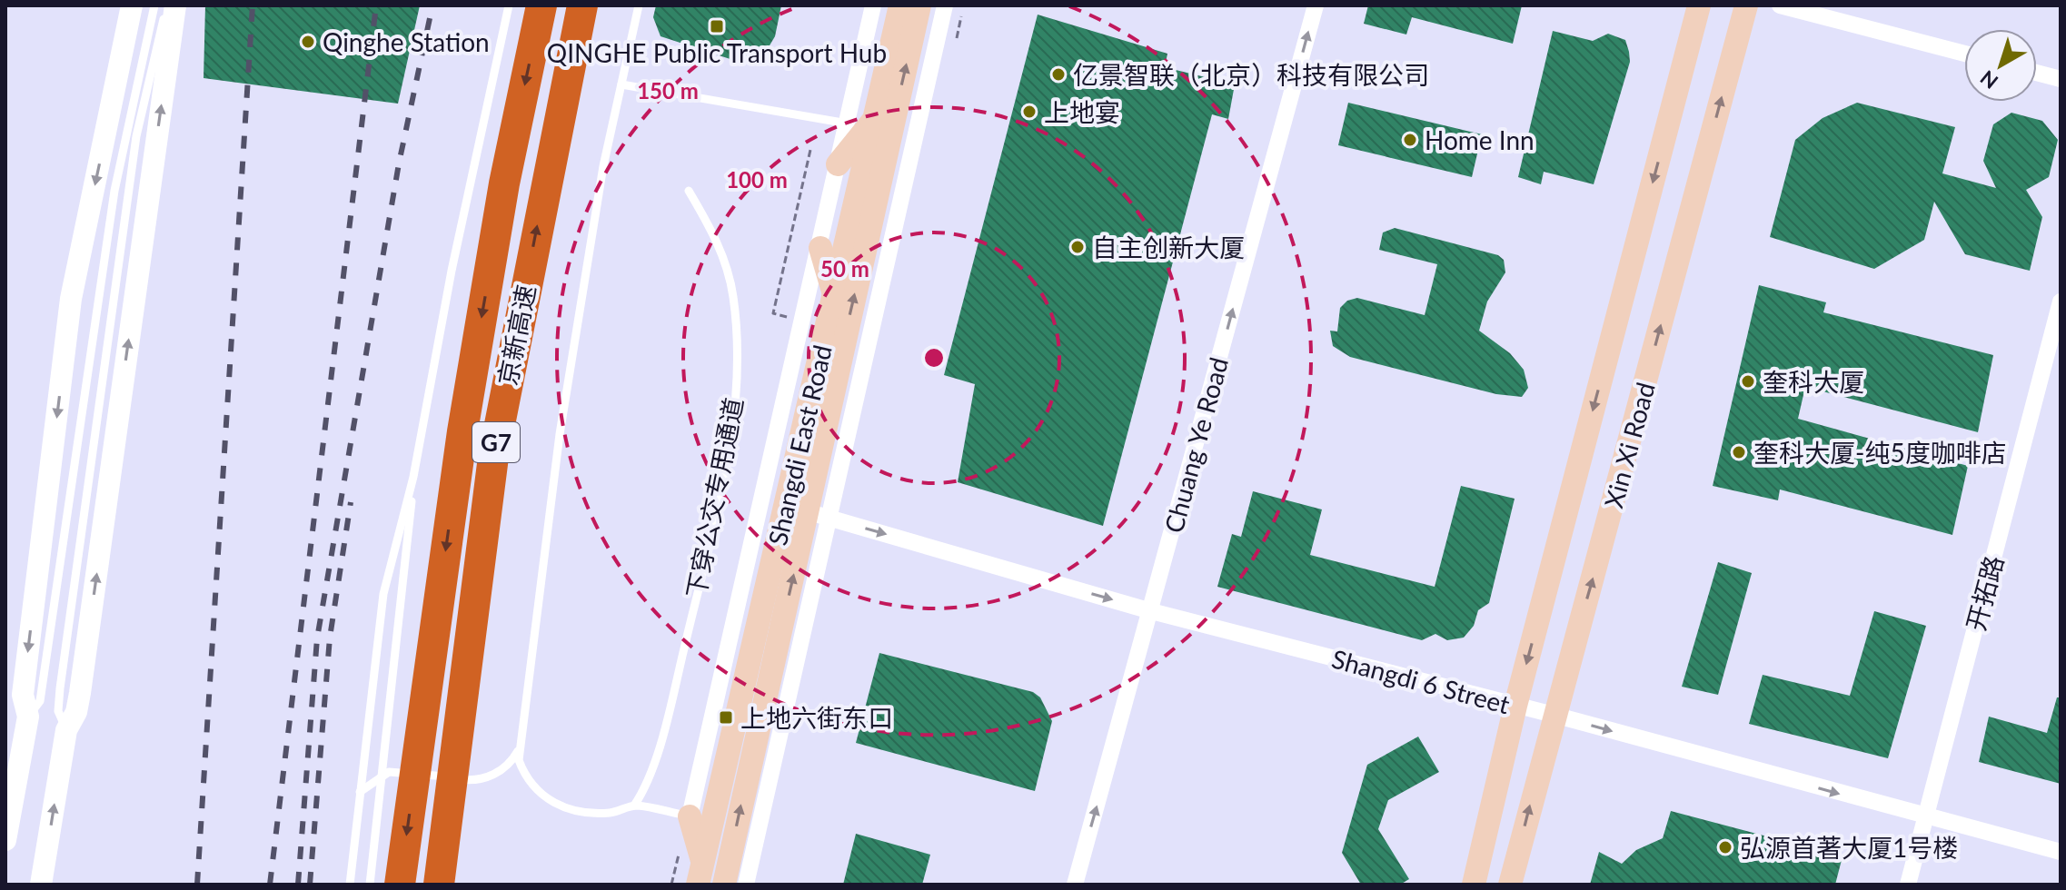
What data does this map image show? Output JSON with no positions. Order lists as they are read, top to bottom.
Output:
{
  "streets": {
    "highway": ["京新高速", "G7"],
    "main road": ["Shangdi East Road", "Xin Xi Road"],
    "street": ["Chuang Ye Road", "开拓路", "Shangdi 6 Street"],
    "lane": ["下穿公交专用通道"]
  },
  "crossings": [
    ["Shangdi East Road", "Shangdi 6 Street"],
    ["Chuang Ye Road", "Shangdi 6 Street"],
    ["Xin Xi Road", "Shangdi 6 Street"],
    ["开拓路", "Shangdi 6 Street"]
  ],
  "one_way": ["Chuang Ye Road", "Shangdi 6 Street"],
  "places": {
    "transit": ["QINGHE Public Transport Hub", "上地六街东口"],
    "other": [
      "Qinghe Station",
      "亿景智联（北京）科技有限公司",
      "上地宴",
      "Home Inn",
      "自主创新大厦",
      "奎科大厦",
      "奎科大厦-纯5度咖啡店",
      "弘源首著大厦1号楼"
    ]
  },
  "north": "bottom left",
  "rings": ["150 m", "100 m", "50 m"]
}
